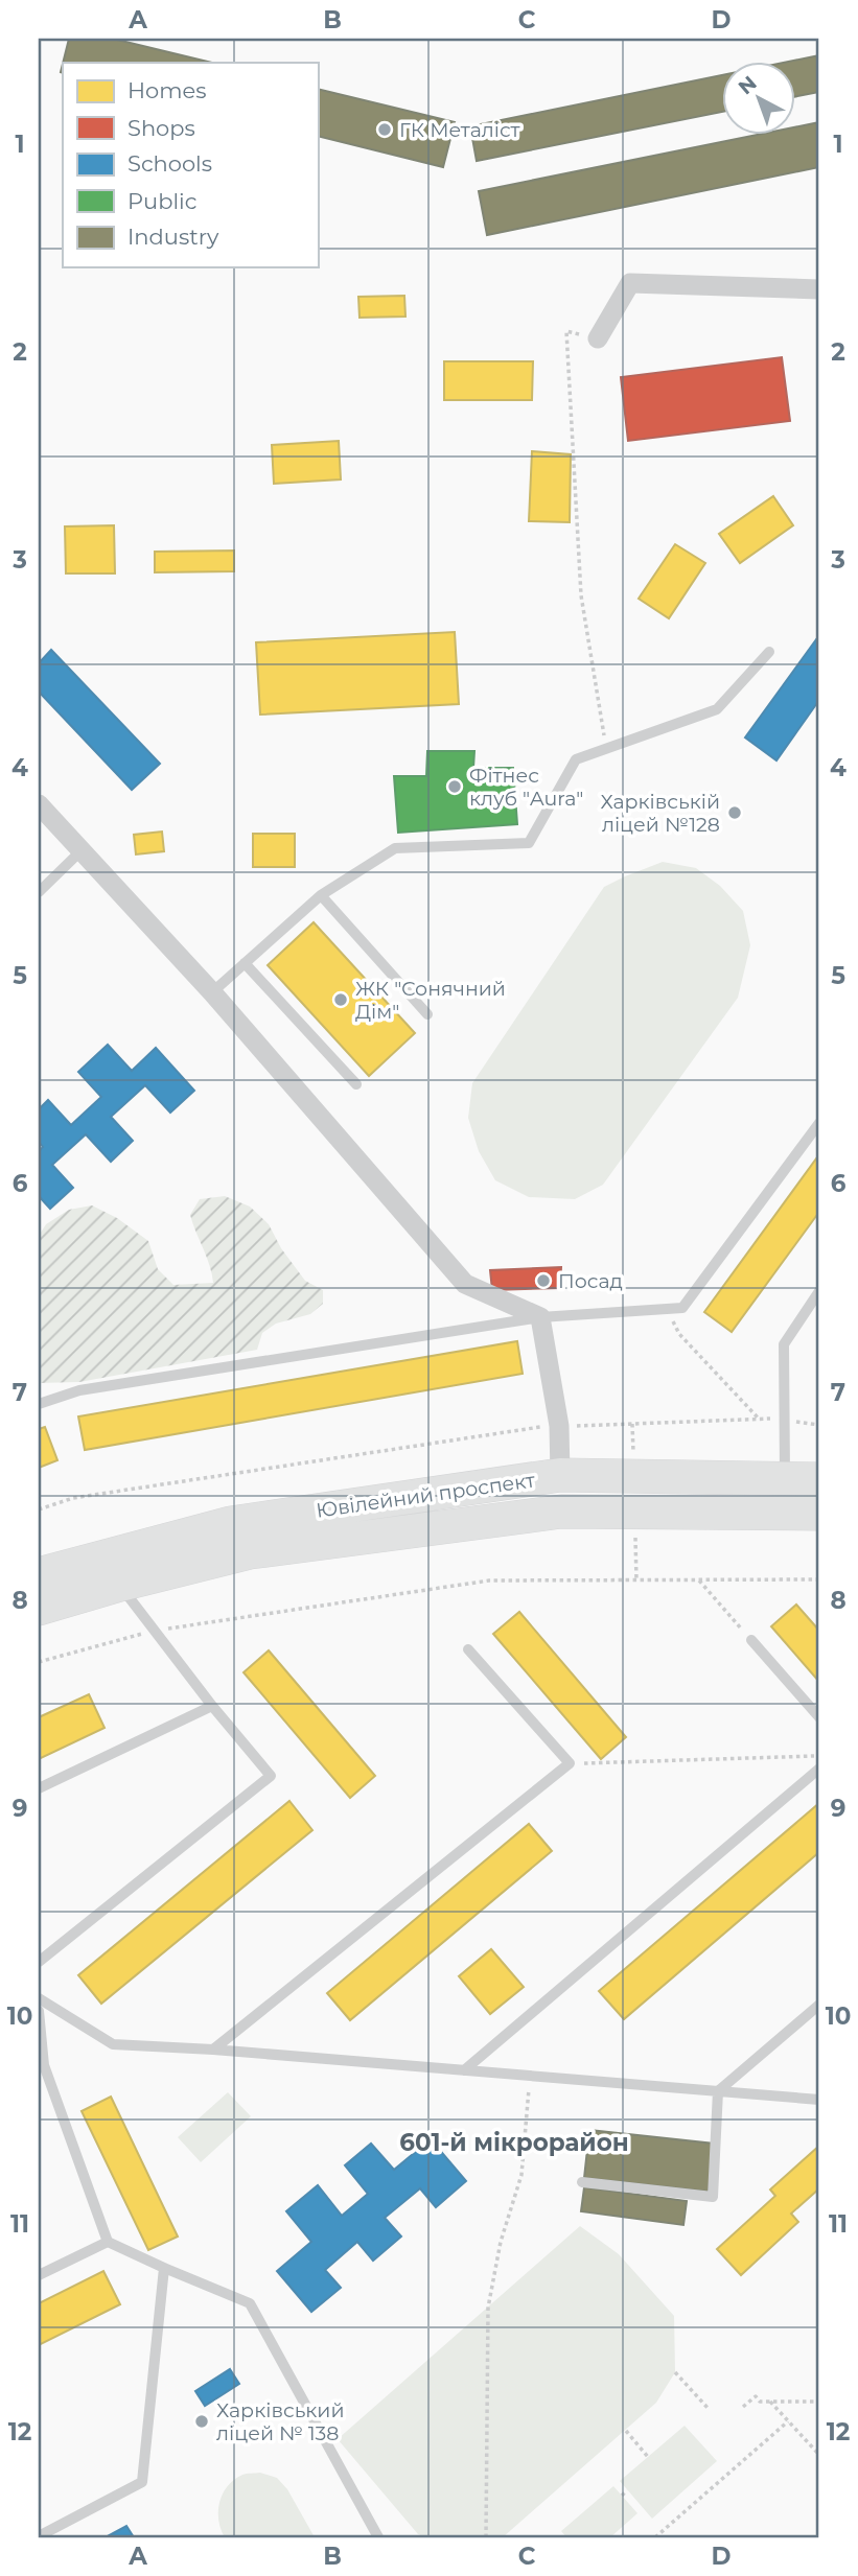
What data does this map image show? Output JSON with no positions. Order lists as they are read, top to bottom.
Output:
{
  "streets": {
    "main road": ["Ювілейний проспект"]
  },
  "districts": ["601-й мікрорайон"],
  "places": [
    "ГК Металіст",
    "Фітнес клуб \"Aura\"",
    "Харківській ліцей №128",
    "ЖК \"Сонячний Дім\"",
    "Посад",
    "Харківський ліцей № 138"
  ],
  "legend": [
    "Homes",
    "Shops",
    "Schools",
    "Public",
    "Industry"
  ],
  "north": "top left",
  "grid": {
    "columns": [
      "A",
      "B",
      "C",
      "D"
    ],
    "rows": [
      "1",
      "2",
      "3",
      "4",
      "5",
      "6",
      "7",
      "8",
      "9",
      "10",
      "11",
      "12"
    ]
  }
}
